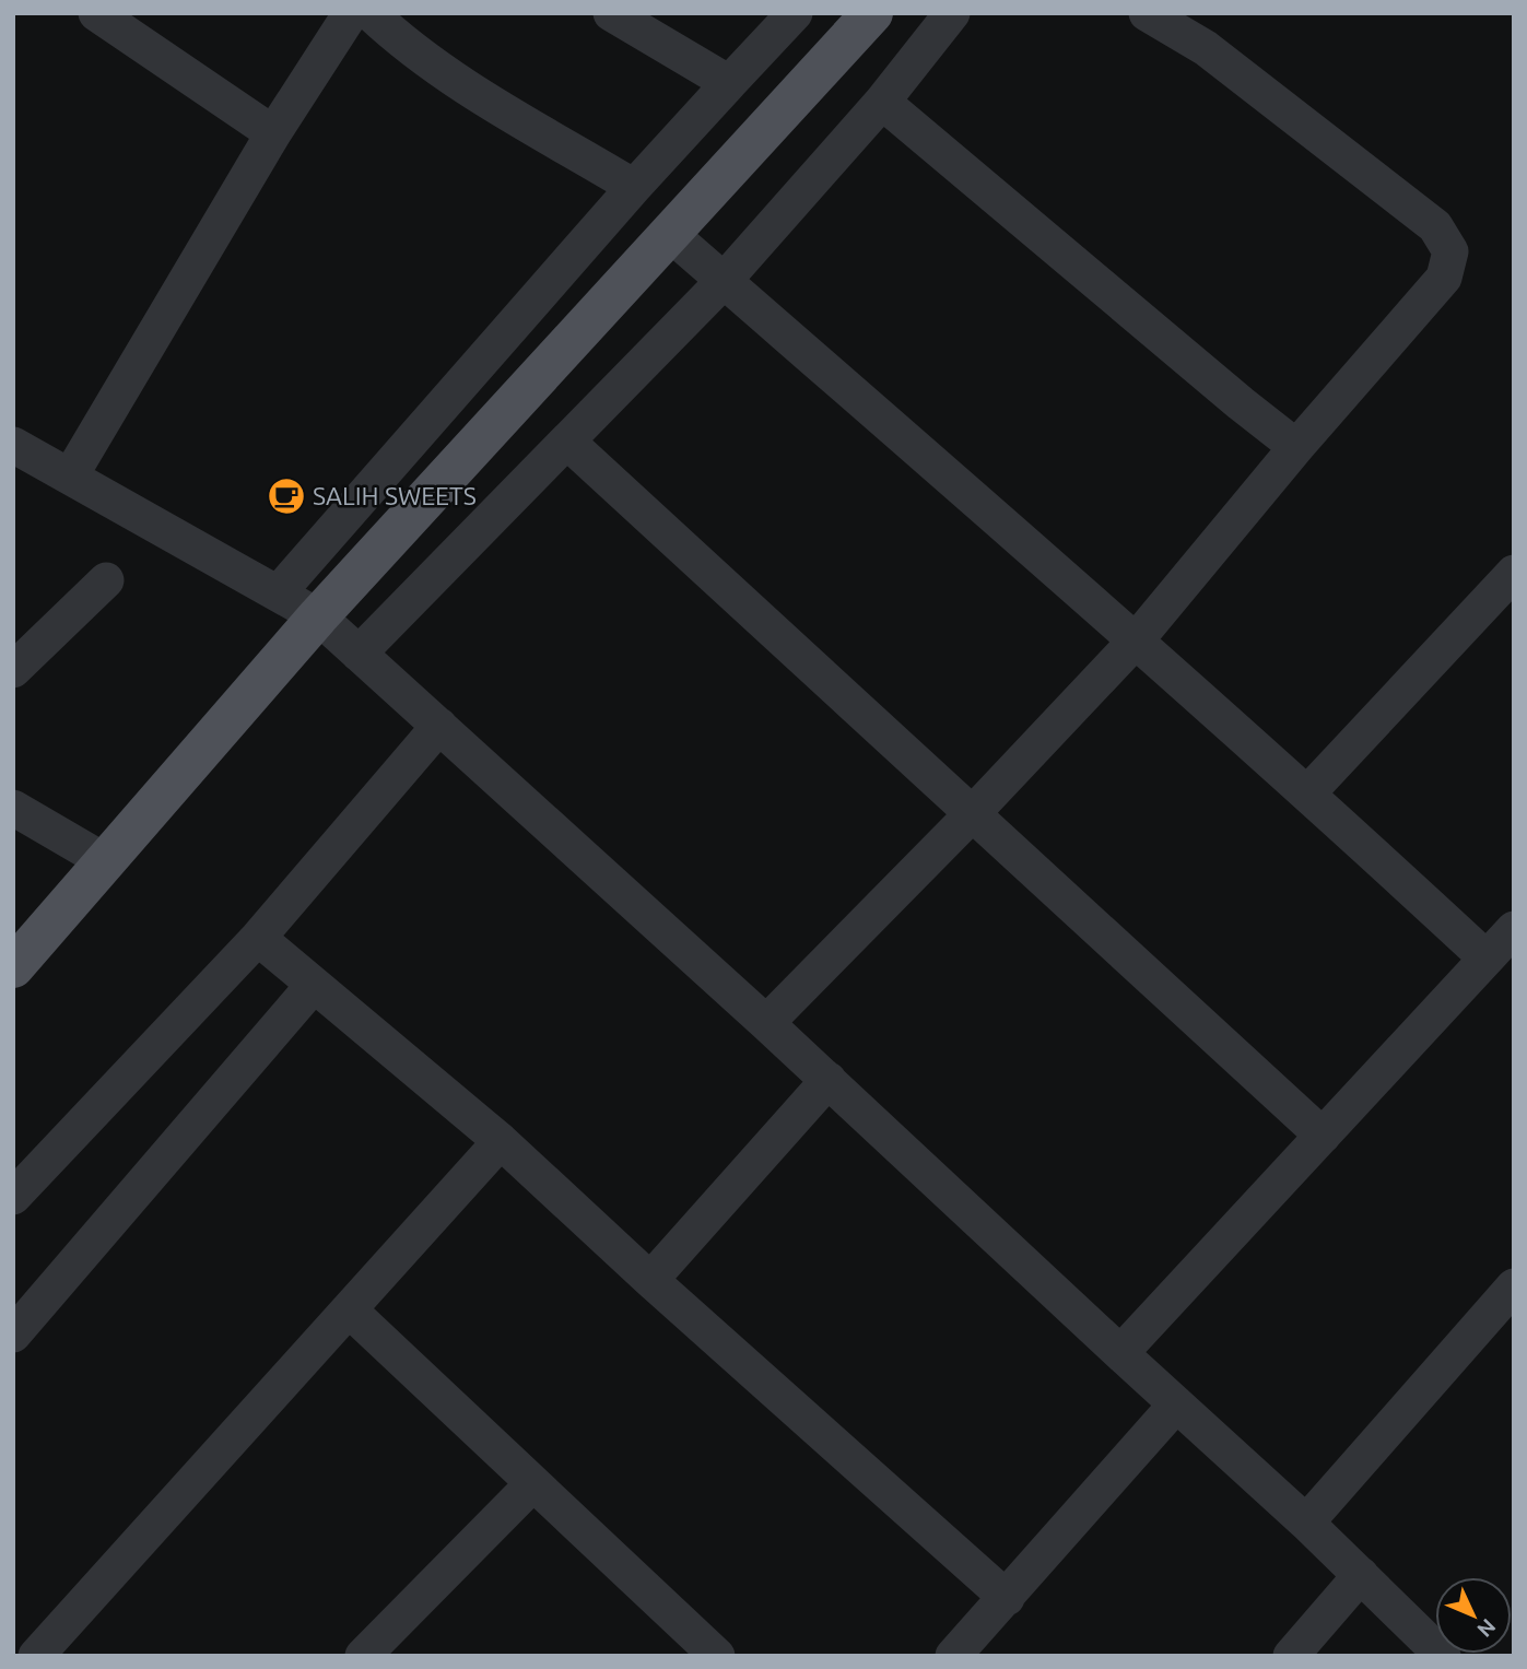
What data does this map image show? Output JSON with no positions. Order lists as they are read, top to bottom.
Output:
{
  "places": {
    "cafe": ["SALIH SWEETS"]
  },
  "north": "bottom right"
}
